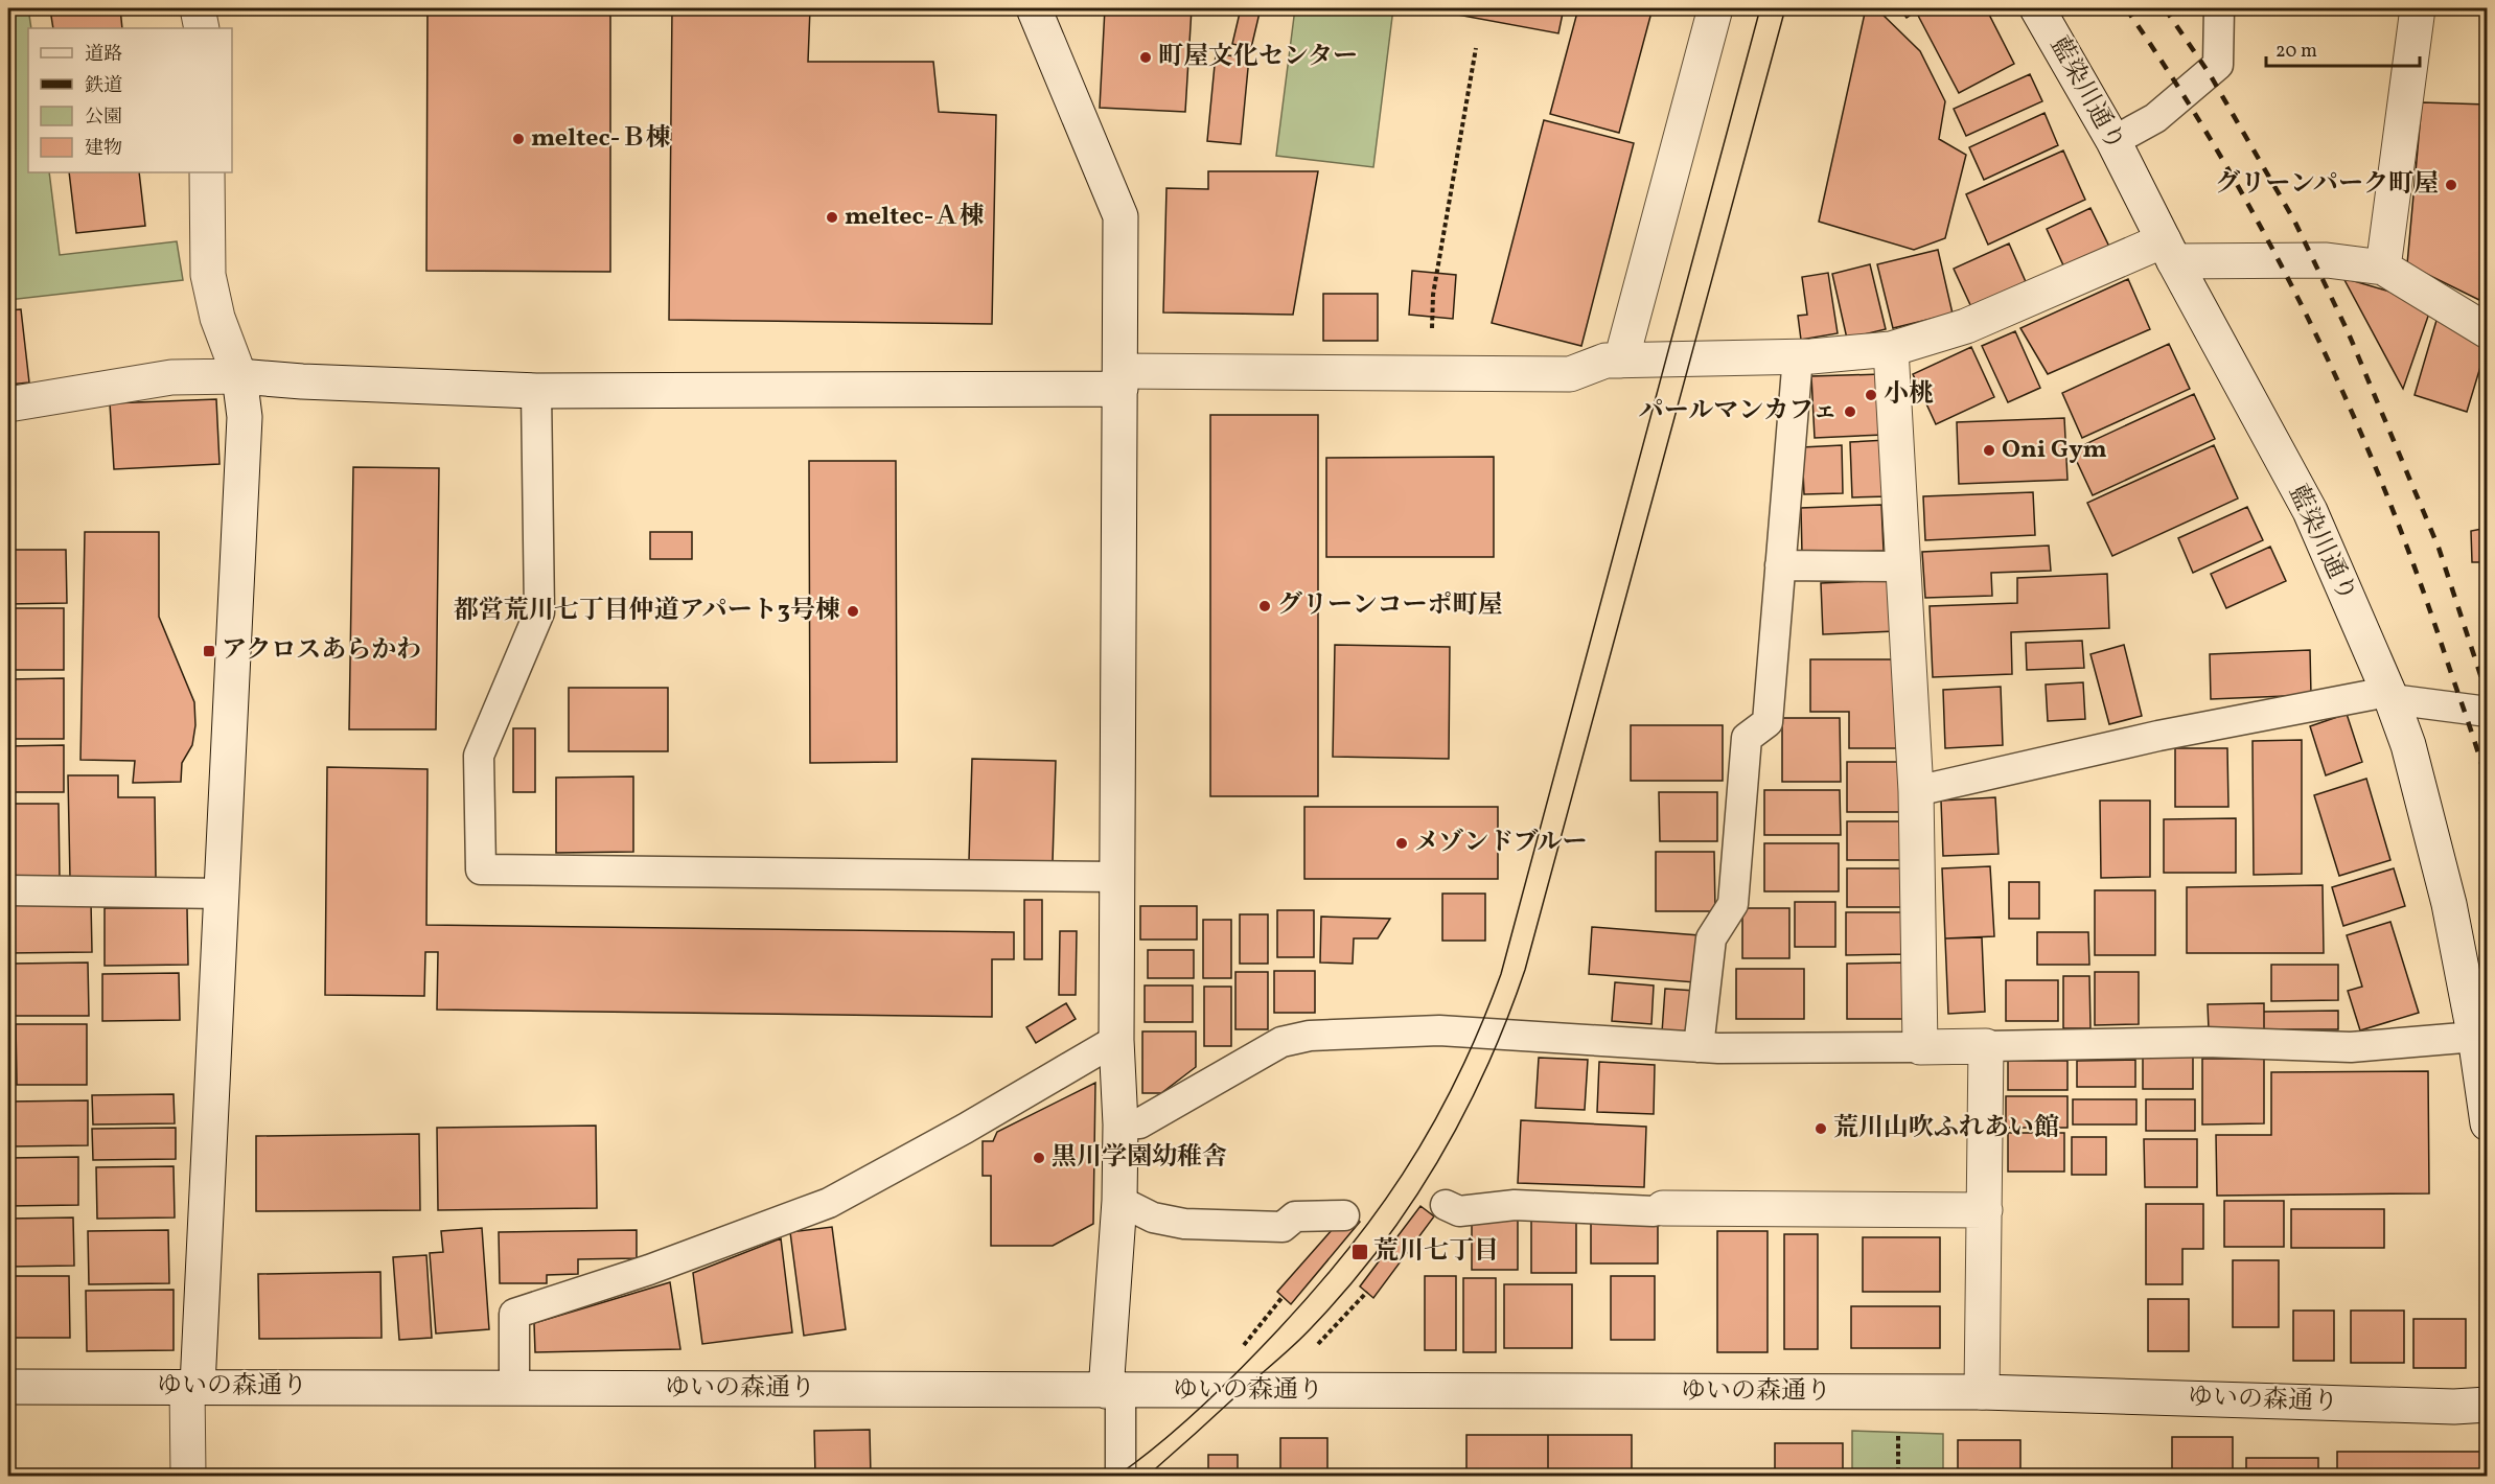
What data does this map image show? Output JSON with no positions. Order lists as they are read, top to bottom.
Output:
{
  "streets": {
    "street": ["藍染川通り", "ゆいの森通り"]
  },
  "places": {
    "other": [
      "町屋文化センター",
      "meltec-Ｂ棟",
      "グリーンパーク町屋",
      "meltec-Ａ棟",
      "小桃",
      "パールマンカフェ",
      "Oni Gym",
      "グリーンコーポ町屋",
      "都営荒川七丁目仲道アパート3号棟",
      "メゾンドブルー",
      "荒川山吹ふれあい館",
      "黒川学園幼稚舎"
    ],
    "transit": ["アクロスあらかわ", "荒川七丁目"]
  },
  "legend": [
    "道路",
    "鉄道",
    "公園",
    "建物"
  ],
  "scale_bar": "20 m"
}
